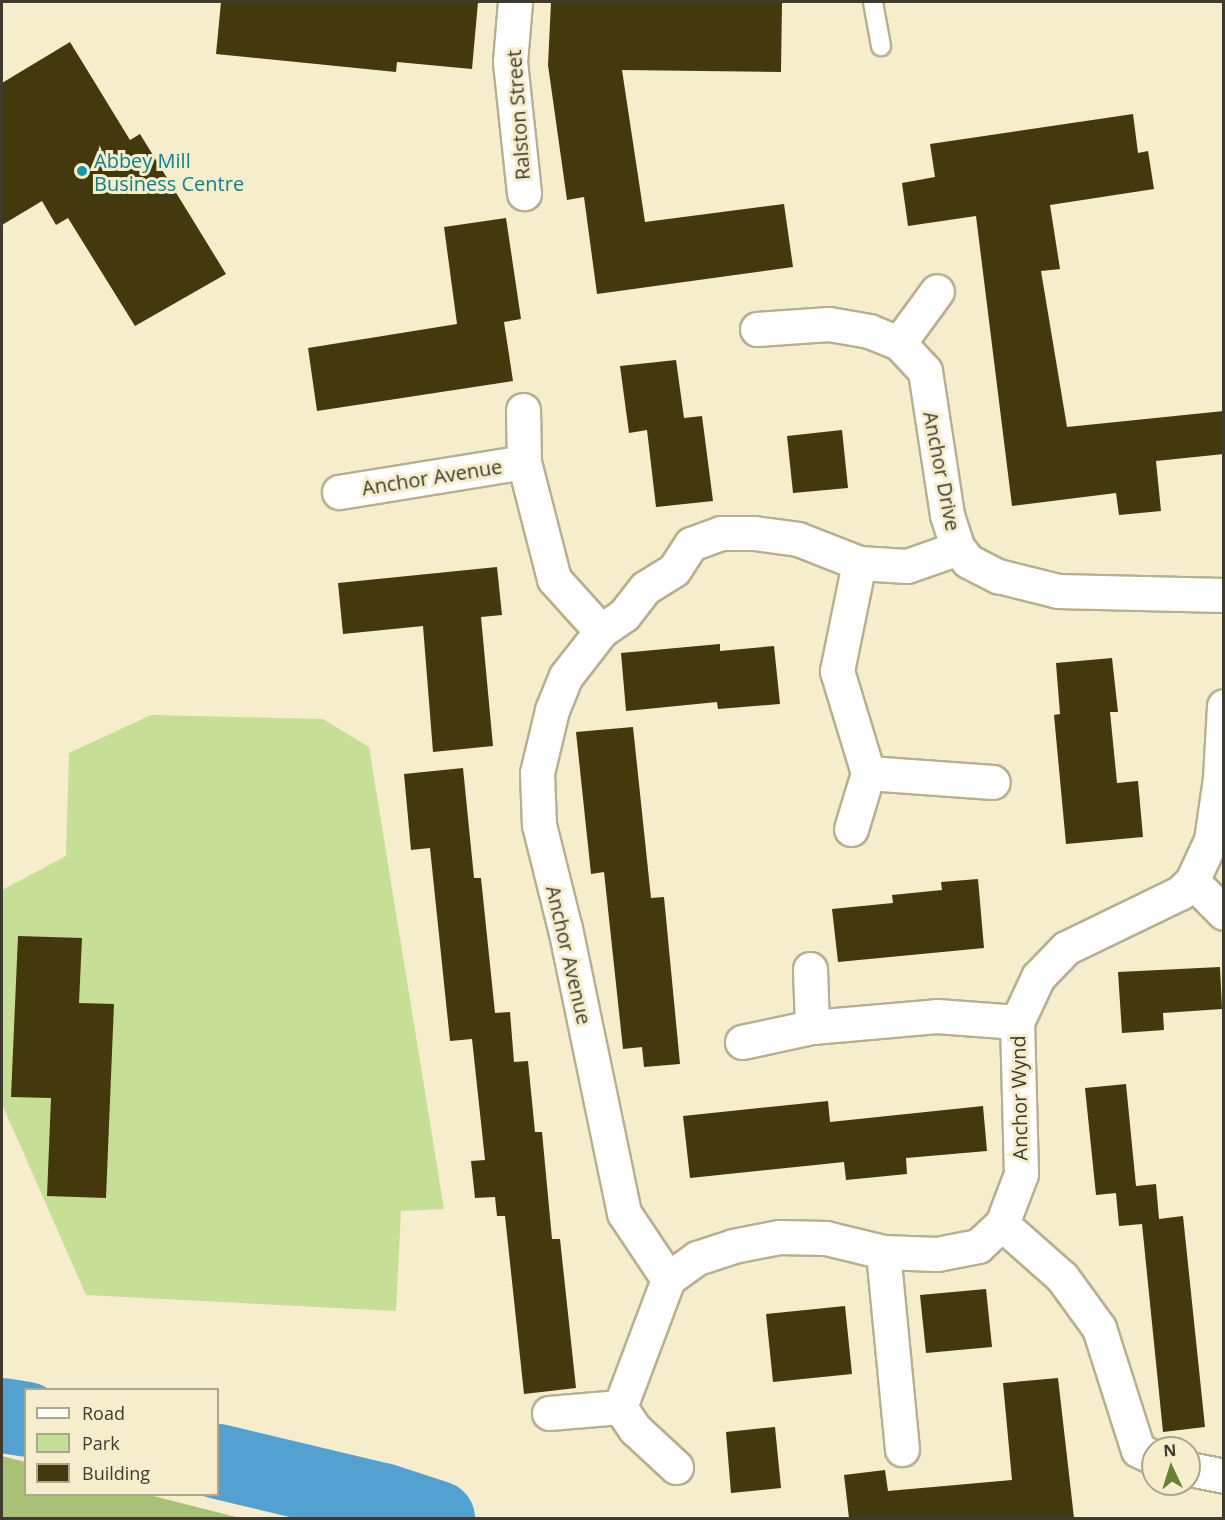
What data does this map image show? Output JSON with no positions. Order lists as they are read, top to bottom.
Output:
{
  "streets": {
    "street": [
      "Ralston Street",
      "Anchor Drive",
      "Anchor Avenue",
      "Anchor Wynd"
    ]
  },
  "crossings": [
    ["Anchor Drive", "Anchor Avenue"],
    ["Anchor Avenue", "Anchor Wynd"]
  ],
  "places": ["Abbey Mill Business Centre"],
  "legend": ["Road", "Park", "Building"],
  "north": "top"
}
